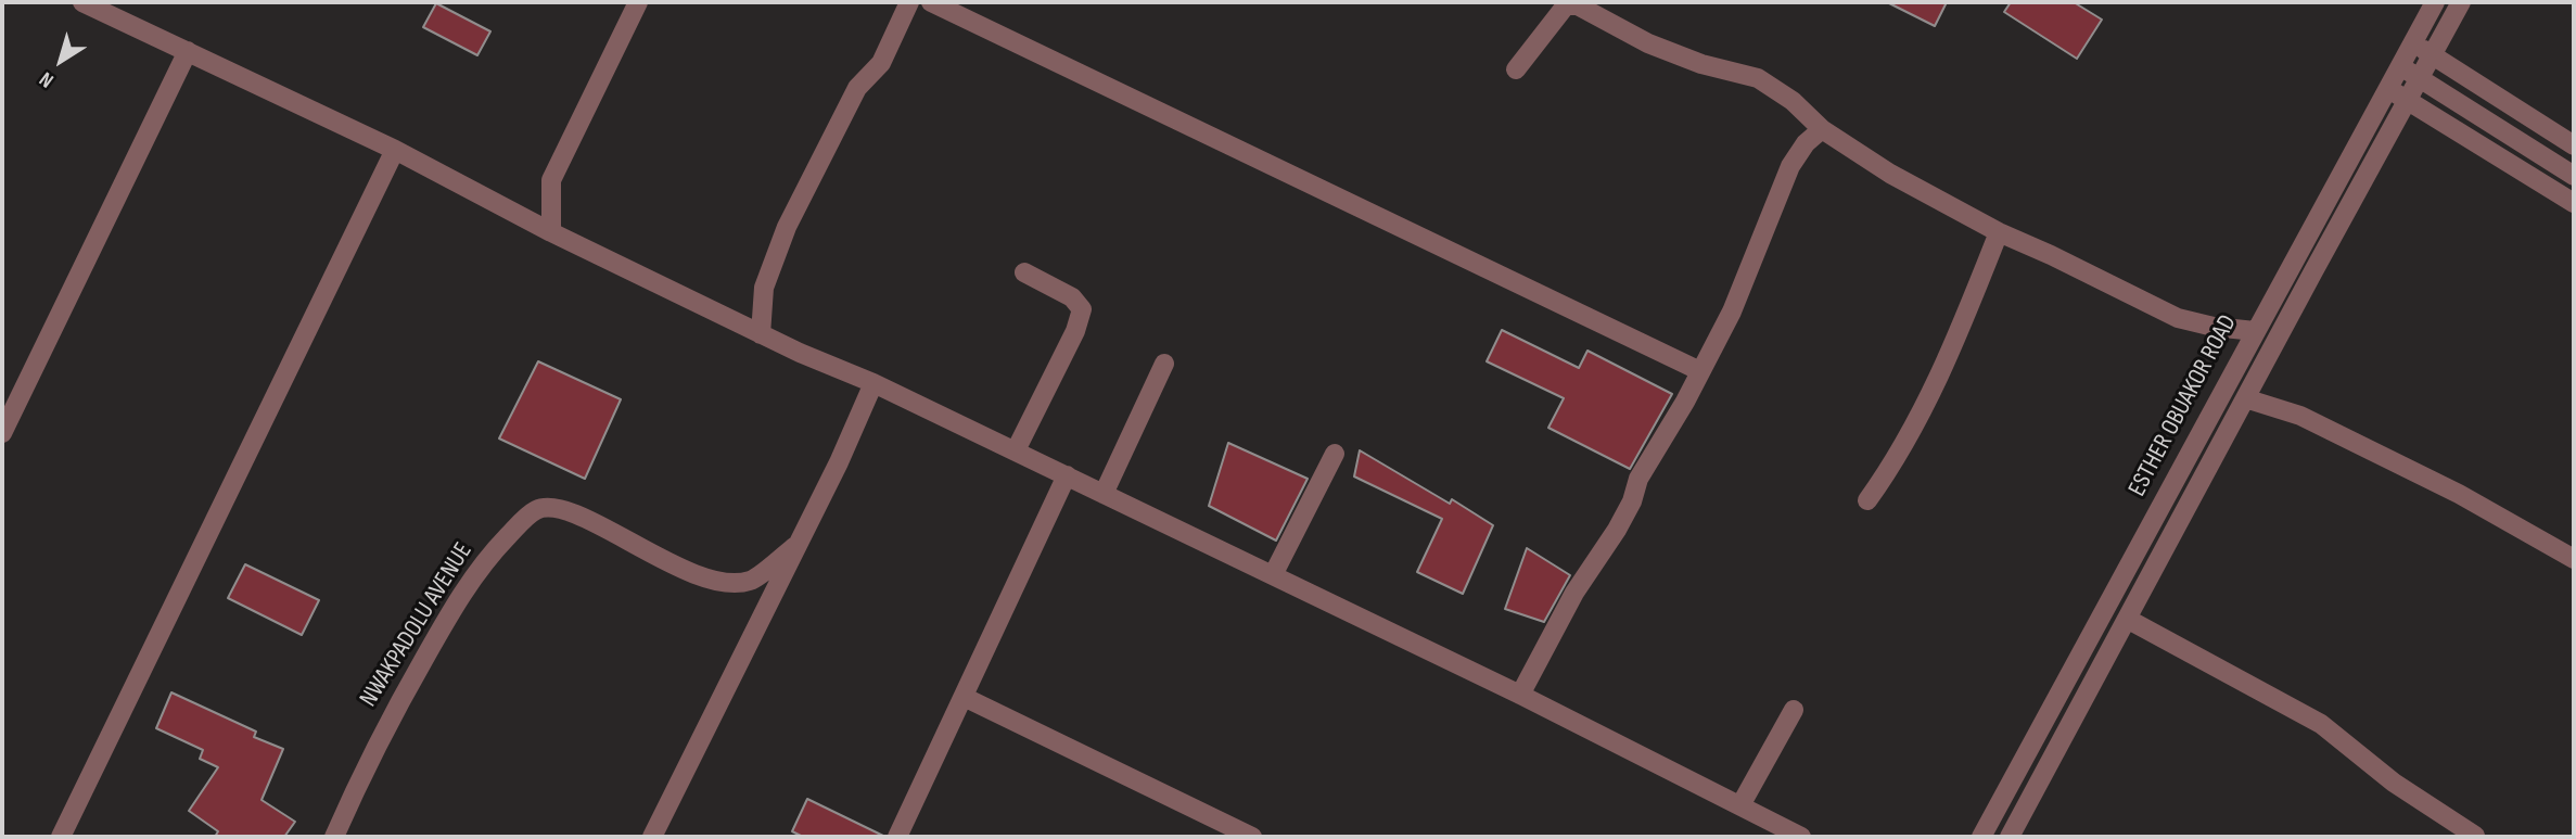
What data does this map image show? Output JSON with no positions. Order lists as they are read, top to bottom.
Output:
{
  "streets": {
    "street": ["ESTHER OBUAKOR ROAD", "NWAKPADOLU AVENUE"]
  },
  "north": "bottom left"
}
